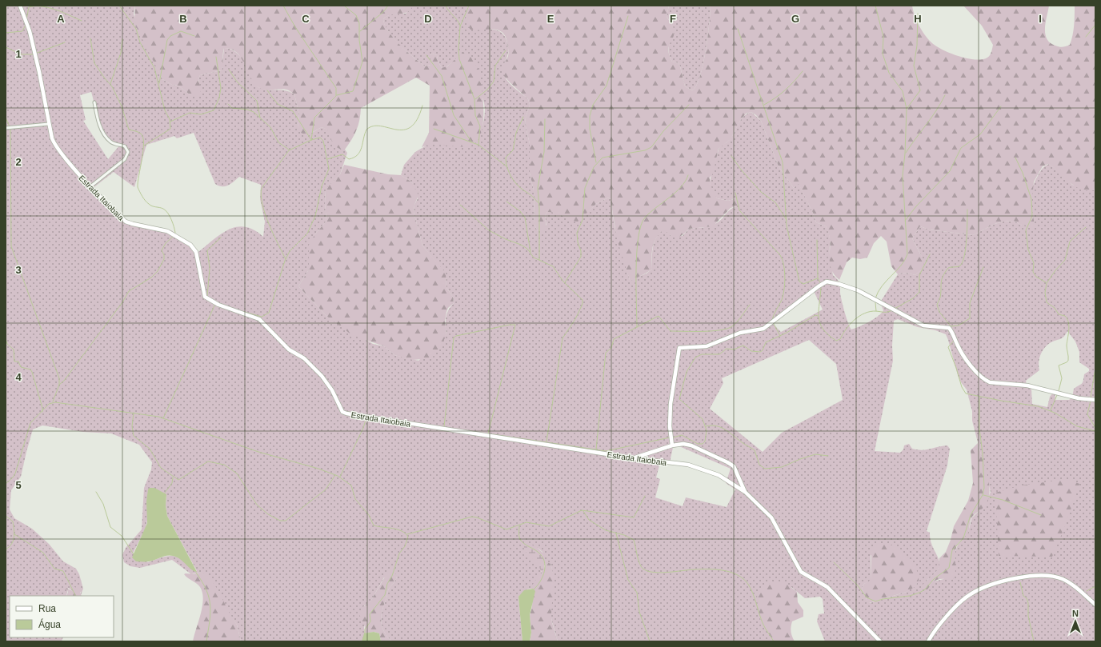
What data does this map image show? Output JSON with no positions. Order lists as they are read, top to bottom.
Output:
{
  "streets": {
    "street": ["Estrada Itaiobaia"]
  },
  "legend": ["Rua", "Água"],
  "north": "top",
  "grid": {
    "columns": [
      "A",
      "B",
      "C",
      "D",
      "E",
      "F",
      "G",
      "H",
      "I"
    ],
    "rows": [
      "1",
      "2",
      "3",
      "4",
      "5"
    ]
  }
}
